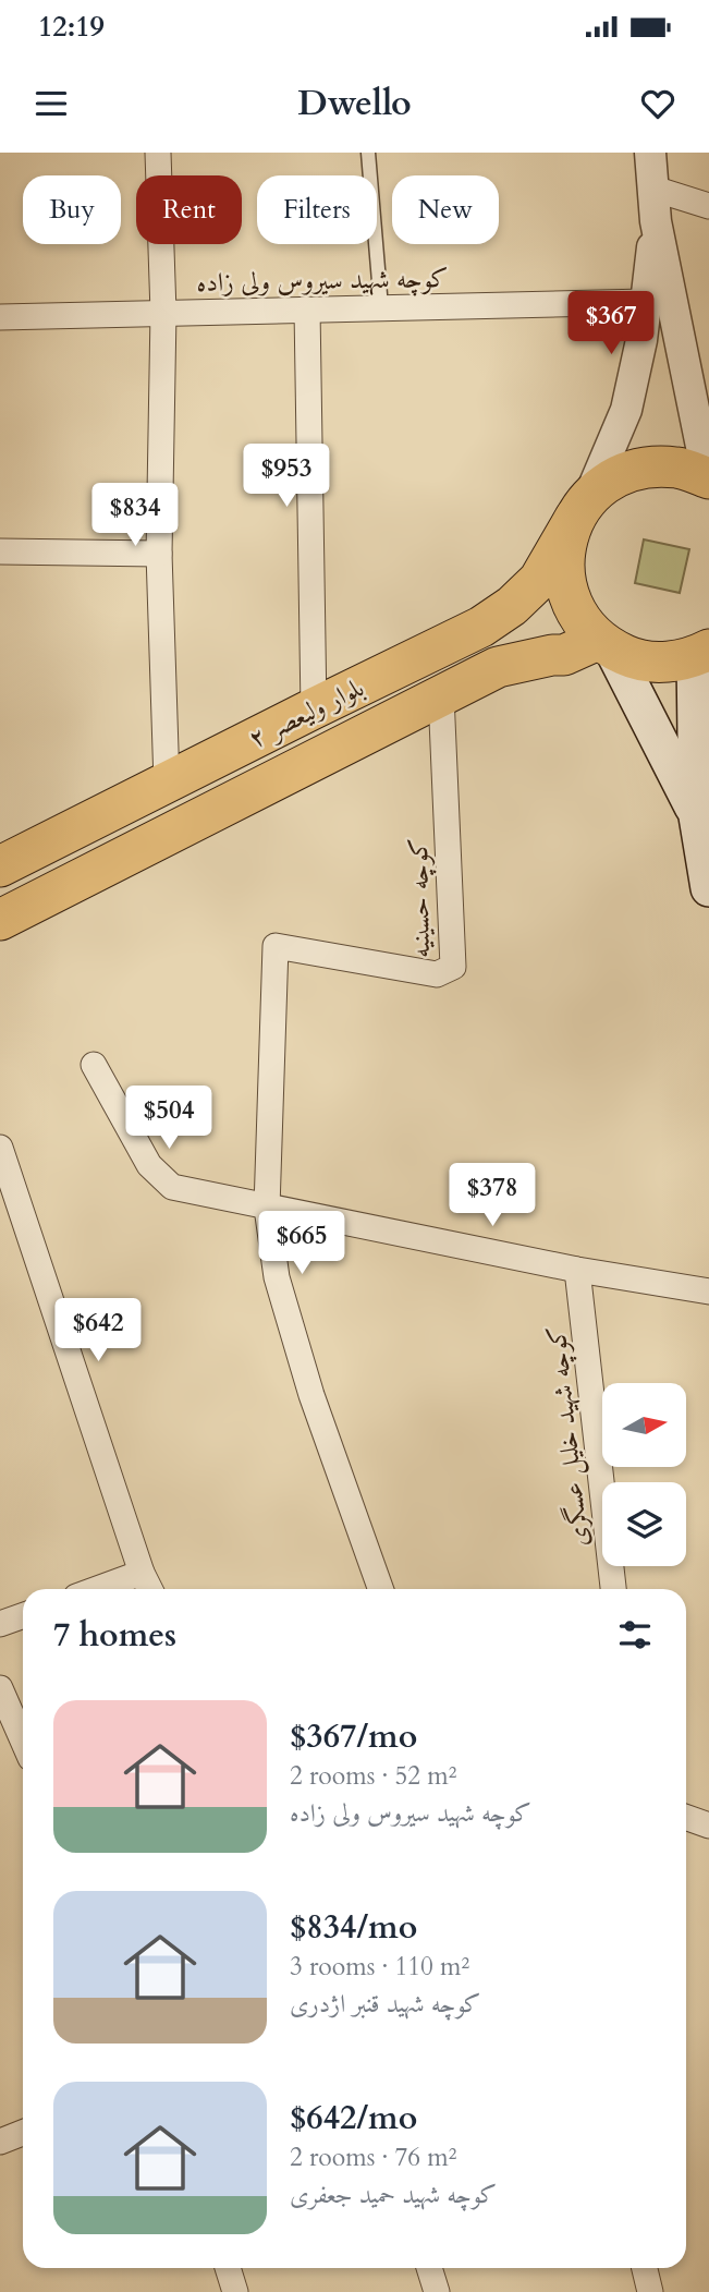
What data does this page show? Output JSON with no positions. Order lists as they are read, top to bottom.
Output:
{
  "streets": {
    "main road": ["بلوار ولیعصر ۲"],
    "street": ["کوچه شهید سیروس ولی زاده", "کوچه حسینیه", "کوچه شهید خلیل عسگری"]
  },
  "crossings": [
    ["بلوار ولیعصر ۲", "کوچه حسینیه"]
  ],
  "north": "right",
  "page": {
    "status": "12:19",
    "header": "Dwello",
    "chip": [
      "Buy",
      "Rent",
      "Filters",
      "New"
    ],
    "price": [
      "$367",
      "$953",
      "$834",
      "$504",
      "$378",
      "$665",
      "$642"
    ],
    "heading": "7 homes",
    "list": [
      {
        "name": "$367/mo",
        "note": "2 rooms · 52 m² · کوچه شهید سیروس ولی زاده"
      },
      {
        "name": "$834/mo",
        "note": "3 rooms · 110 m² · کوچه شهید قنبر اژدری"
      },
      {
        "name": "$642/mo",
        "note": "2 rooms · 76 m² · کوچه شهید حمید جعفری"
      }
    ]
  }
}
